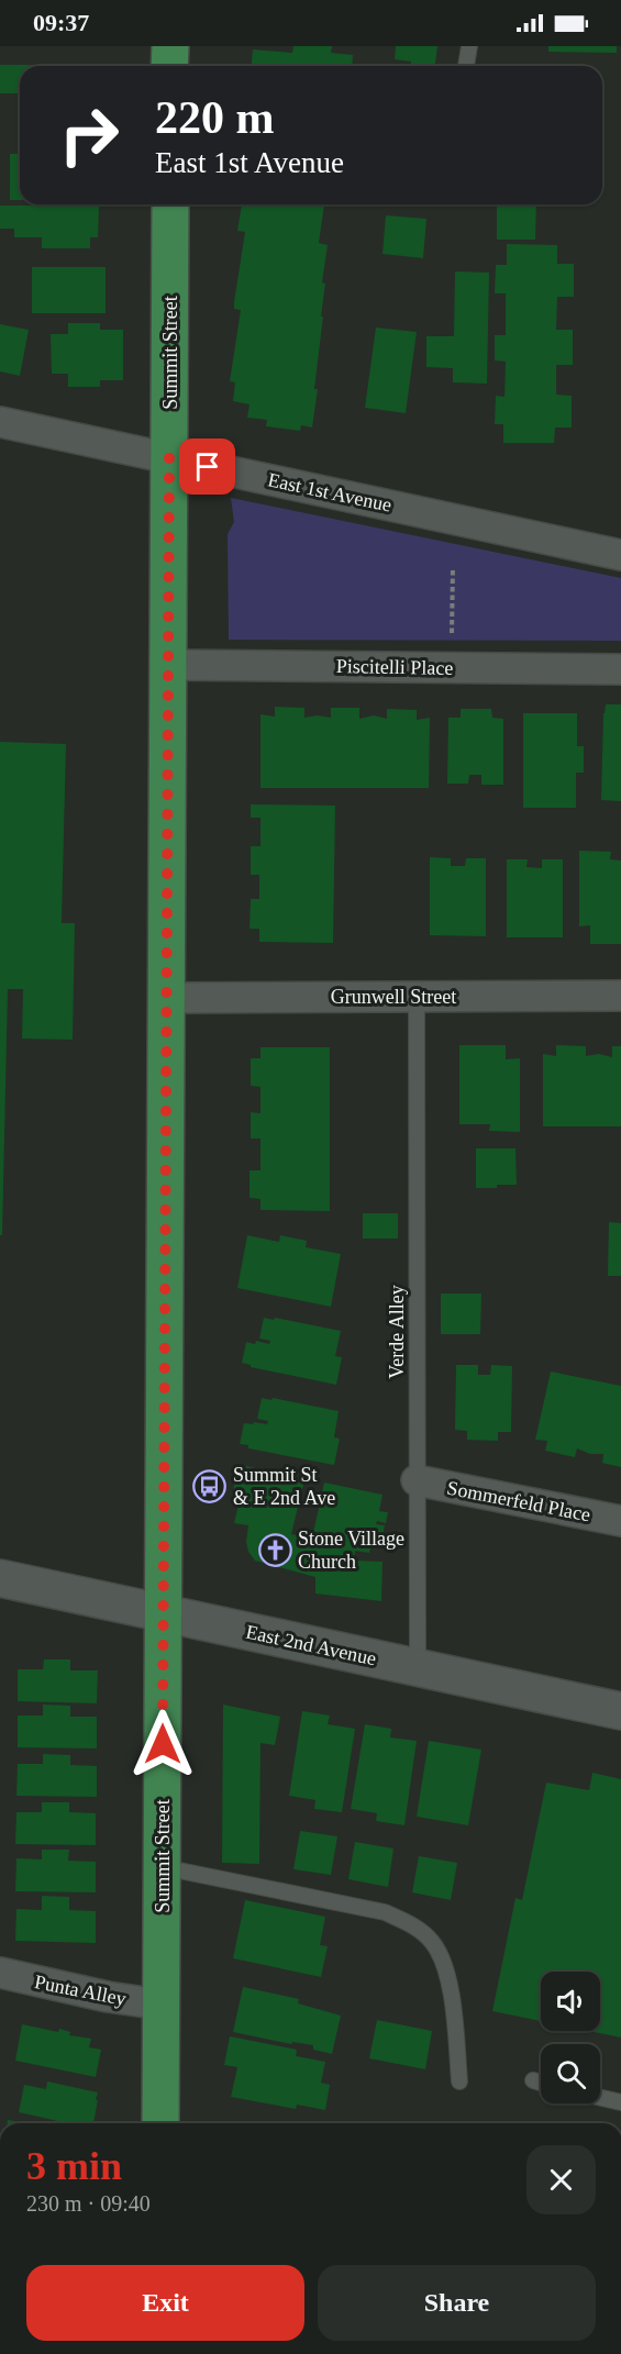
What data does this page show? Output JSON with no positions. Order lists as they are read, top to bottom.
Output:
{
  "streets": {
    "main road": ["Summit Street"],
    "street": [
      "East 1st Avenue",
      "Piscitelli Place",
      "Grunwell Street",
      "Sommerfeld Place",
      "East 2nd Avenue",
      "Punta Alley"
    ],
    "lane": ["Verde Alley"]
  },
  "crossings": [
    ["Summit Street", "East 1st Avenue"],
    ["Summit Street", "Piscitelli Place"],
    ["Summit Street", "Grunwell Street"],
    ["Summit Street", "East 2nd Avenue"],
    ["Summit Street", "Punta Alley"],
    ["Grunwell Street", "Verde Alley"],
    ["Verde Alley", "Sommerfeld Place"],
    ["Verde Alley", "East 2nd Avenue"]
  ],
  "places": {
    "bus stop": ["Summit St & E 2nd Ave"],
    "church": ["Stone Village Church"]
  },
  "page": {
    "status": "09:37",
    "turn": ["220 m", "East 1st Avenue"],
    "heading": ["3 min", "230 m · 09:40"],
    "buttons": ["Exit", "Share"]
  }
}
